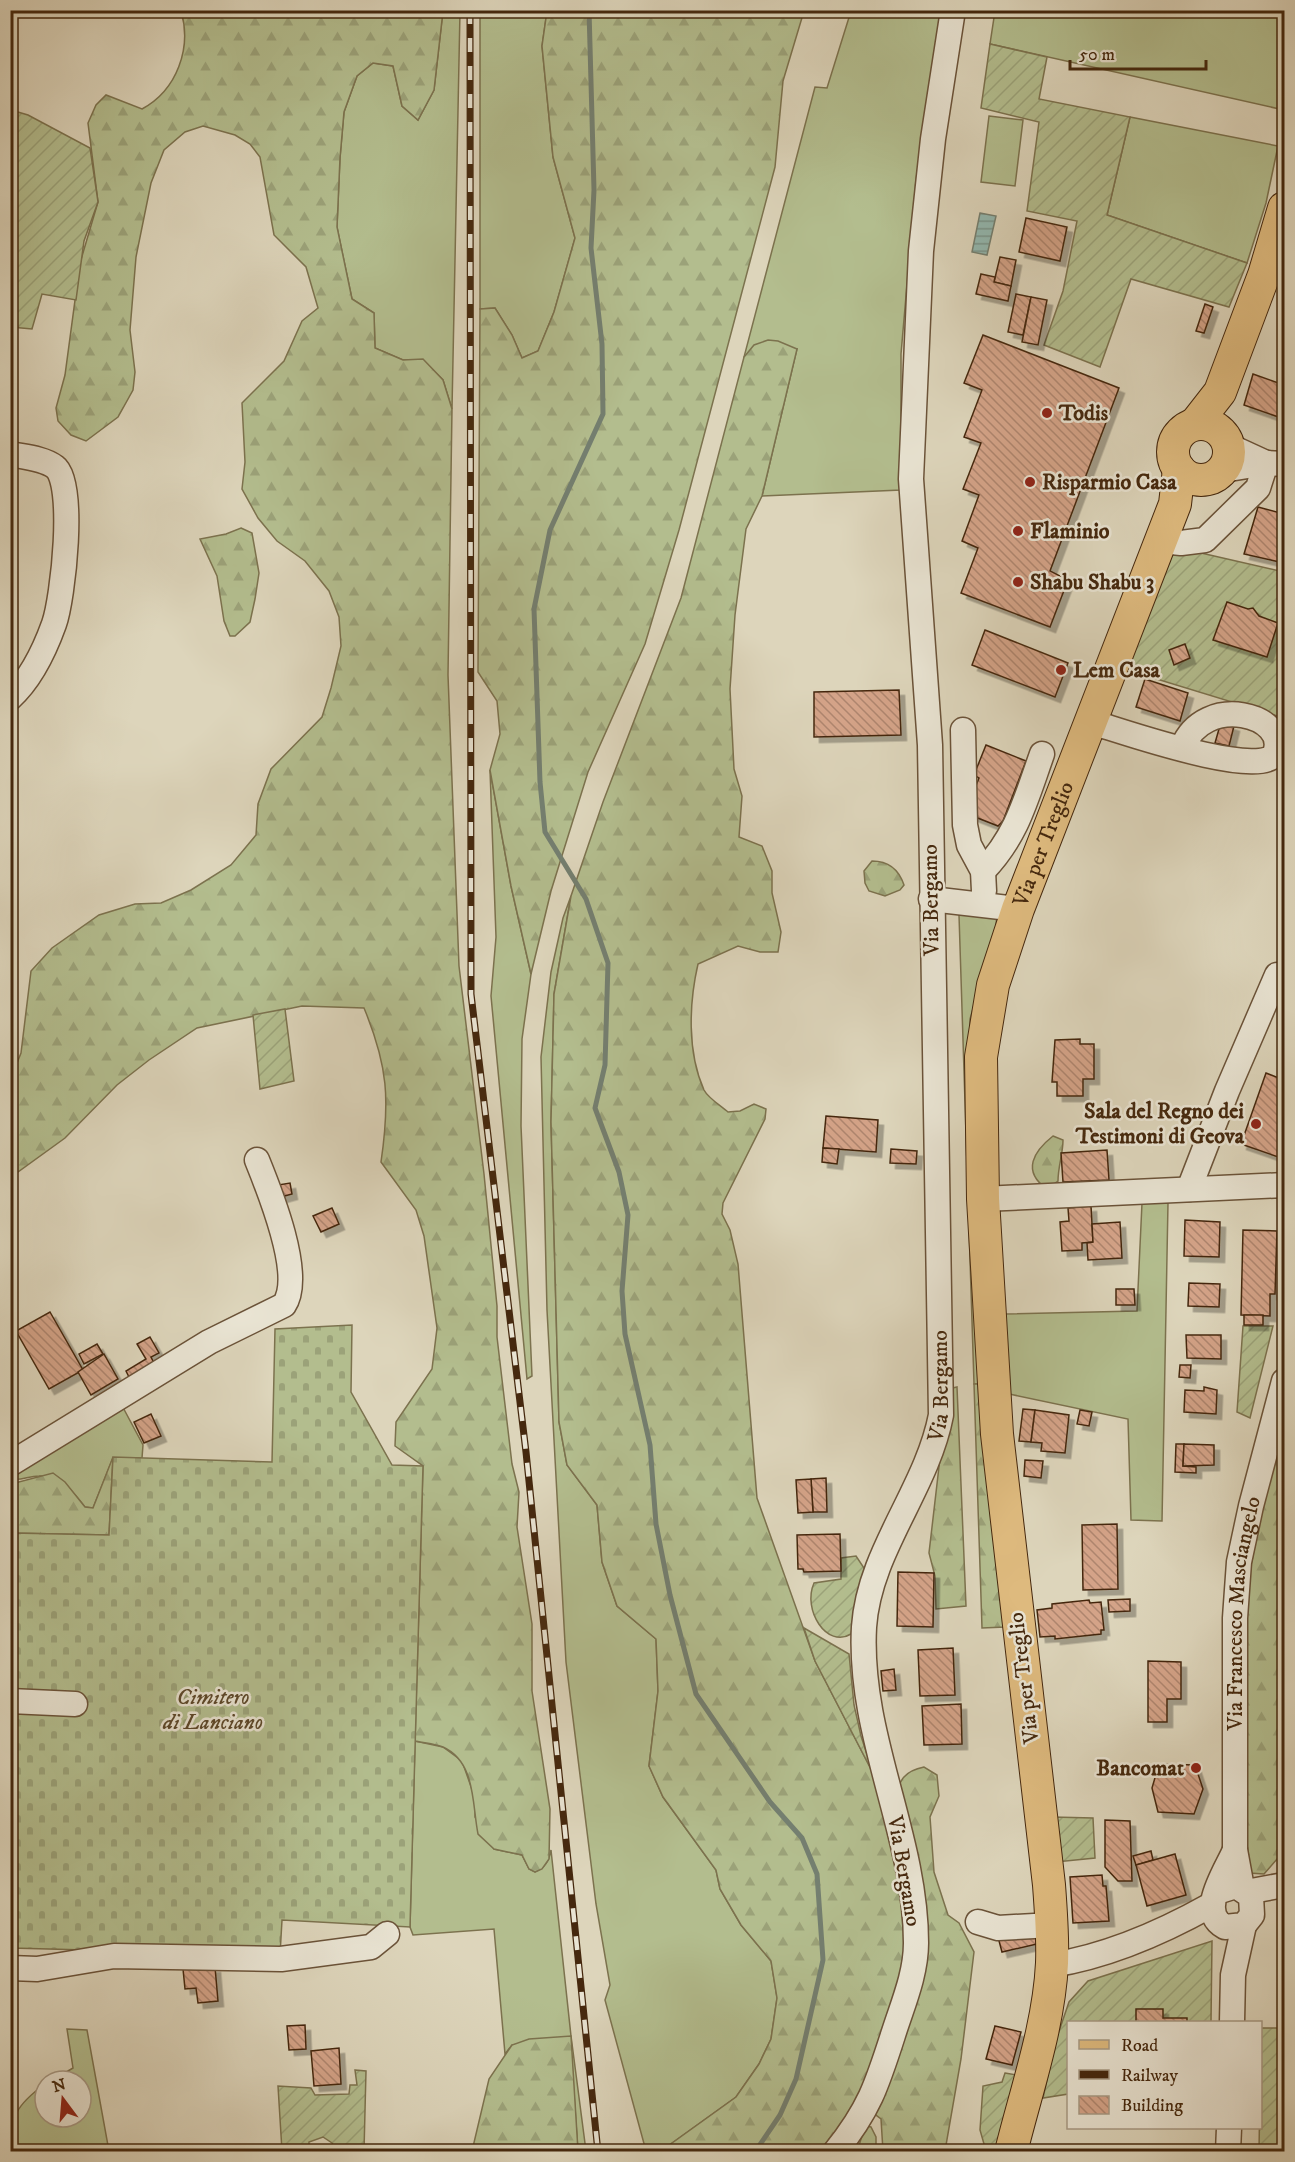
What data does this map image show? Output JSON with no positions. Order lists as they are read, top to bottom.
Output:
{
  "streets": {
    "main road": ["Via per Treglio"],
    "street": ["Via Bergamo", "Via Francesco Masciangelo"]
  },
  "parks": ["Cimitero di Lanciano"],
  "places": [
    "Todis",
    "Risparmio Casa",
    "Flaminio",
    "Shabu Shabu 3",
    "Lem Casa",
    "Sala del Regno dei Testimoni di Geova",
    "Bancomat"
  ],
  "legend": ["Road", "Railway", "Building"],
  "scale_bar": "50 m",
  "north": "top"
}
